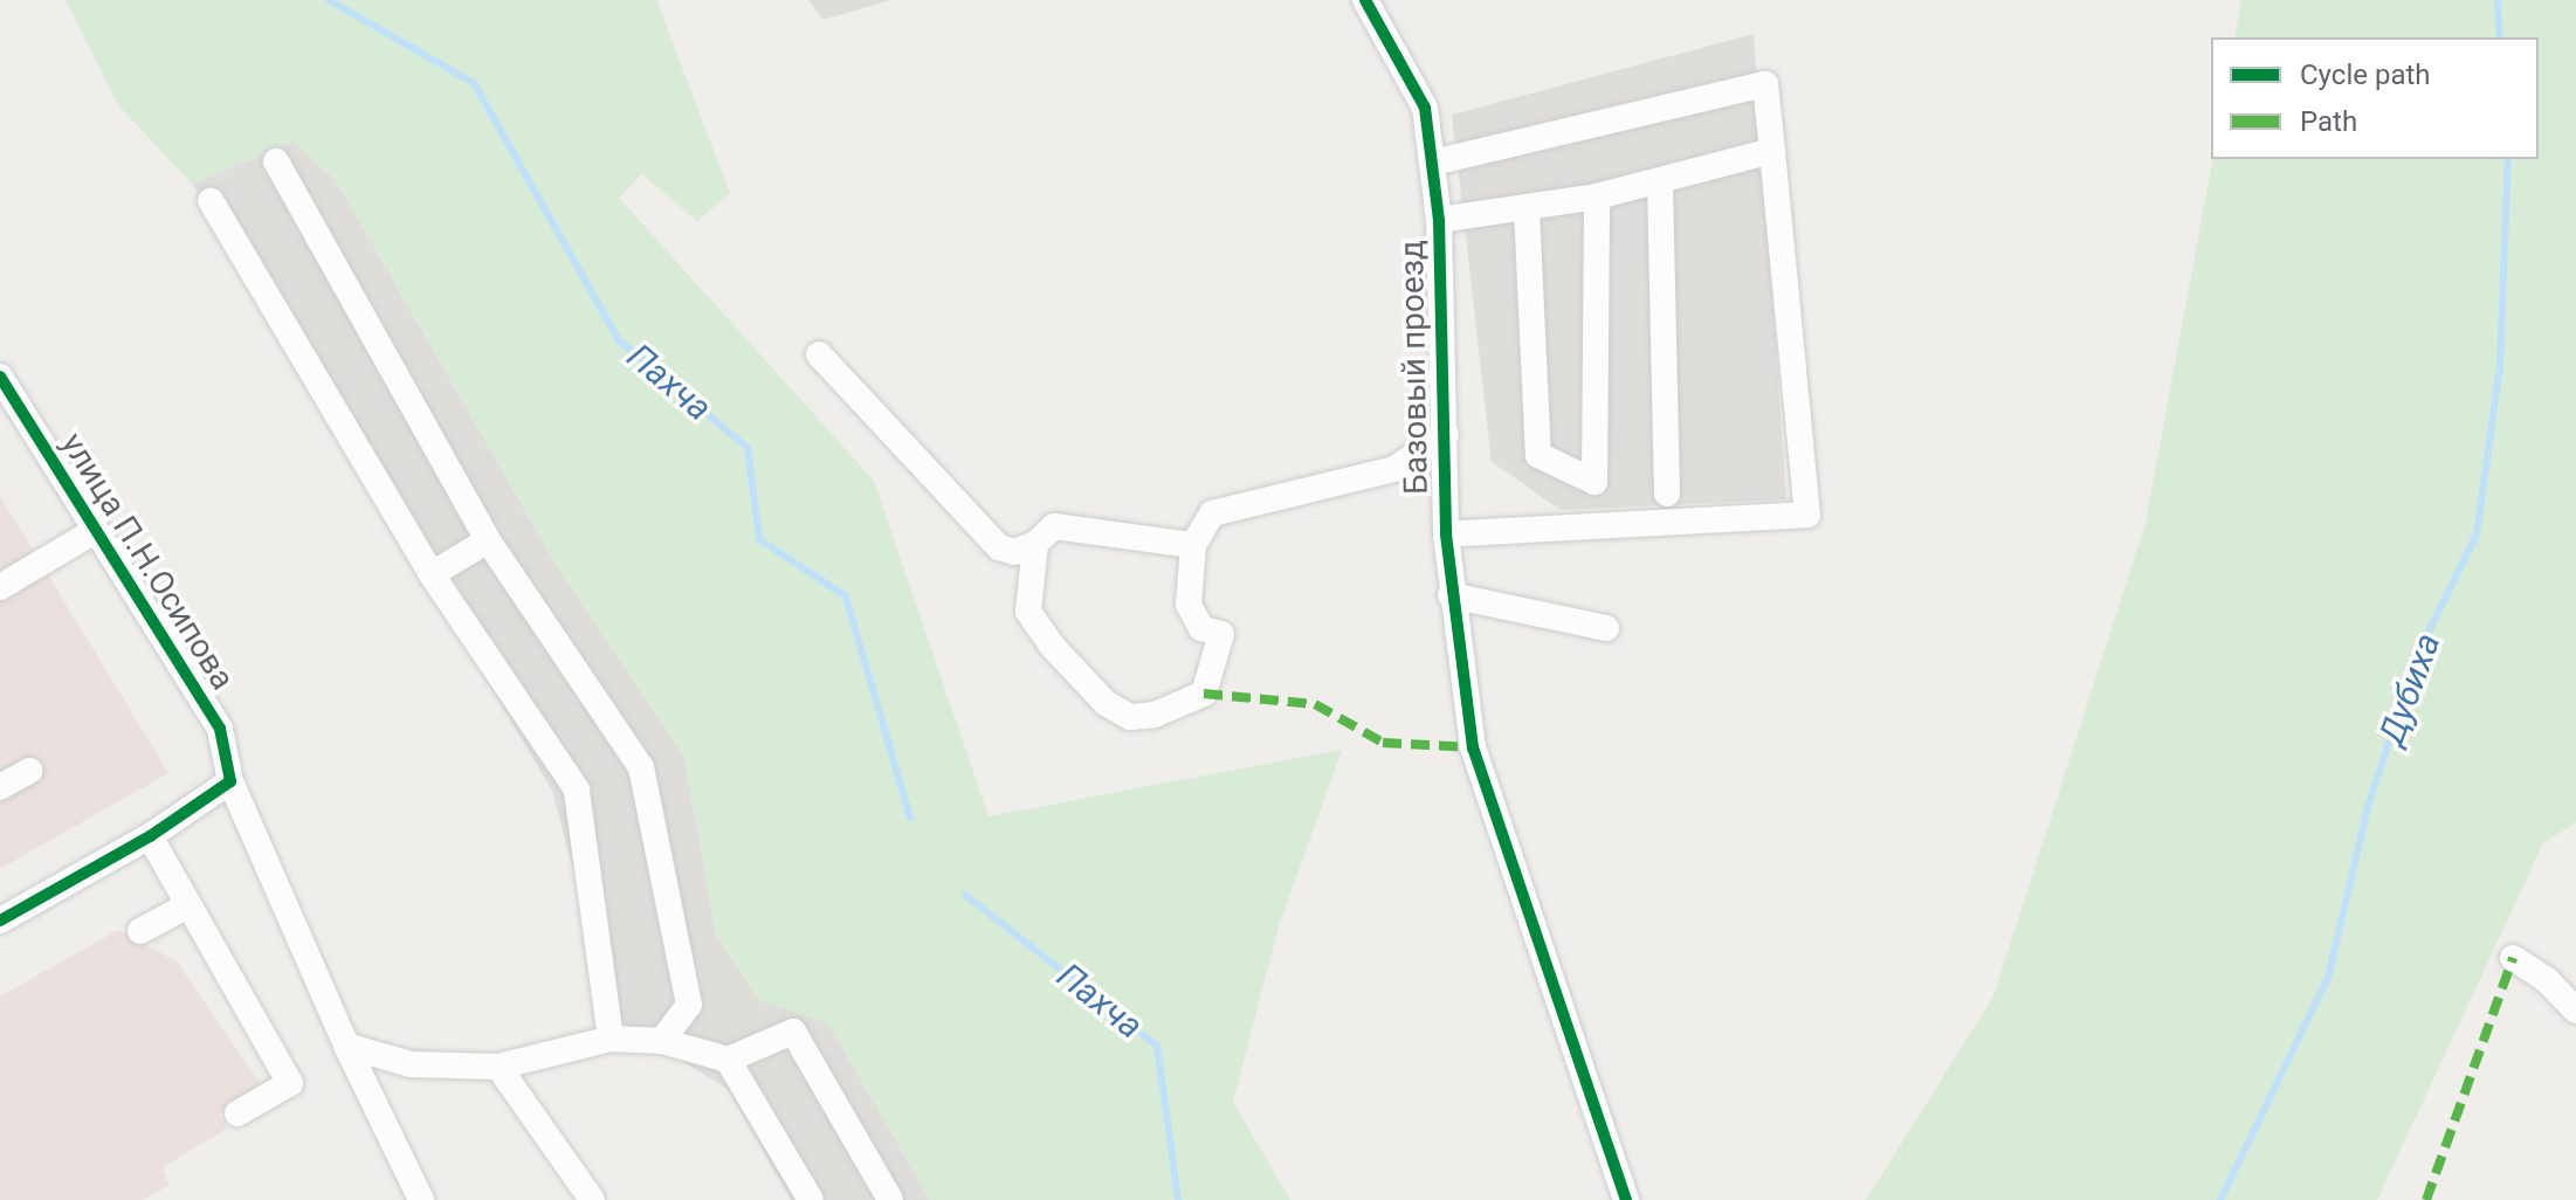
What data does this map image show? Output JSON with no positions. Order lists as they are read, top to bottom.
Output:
{
  "streets": {
    "street": ["Базовый проезд", "улица П.Н.Осипова"]
  },
  "water": ["Пахча", "Дубиха"],
  "legend": ["Cycle path", "Path"]
}
